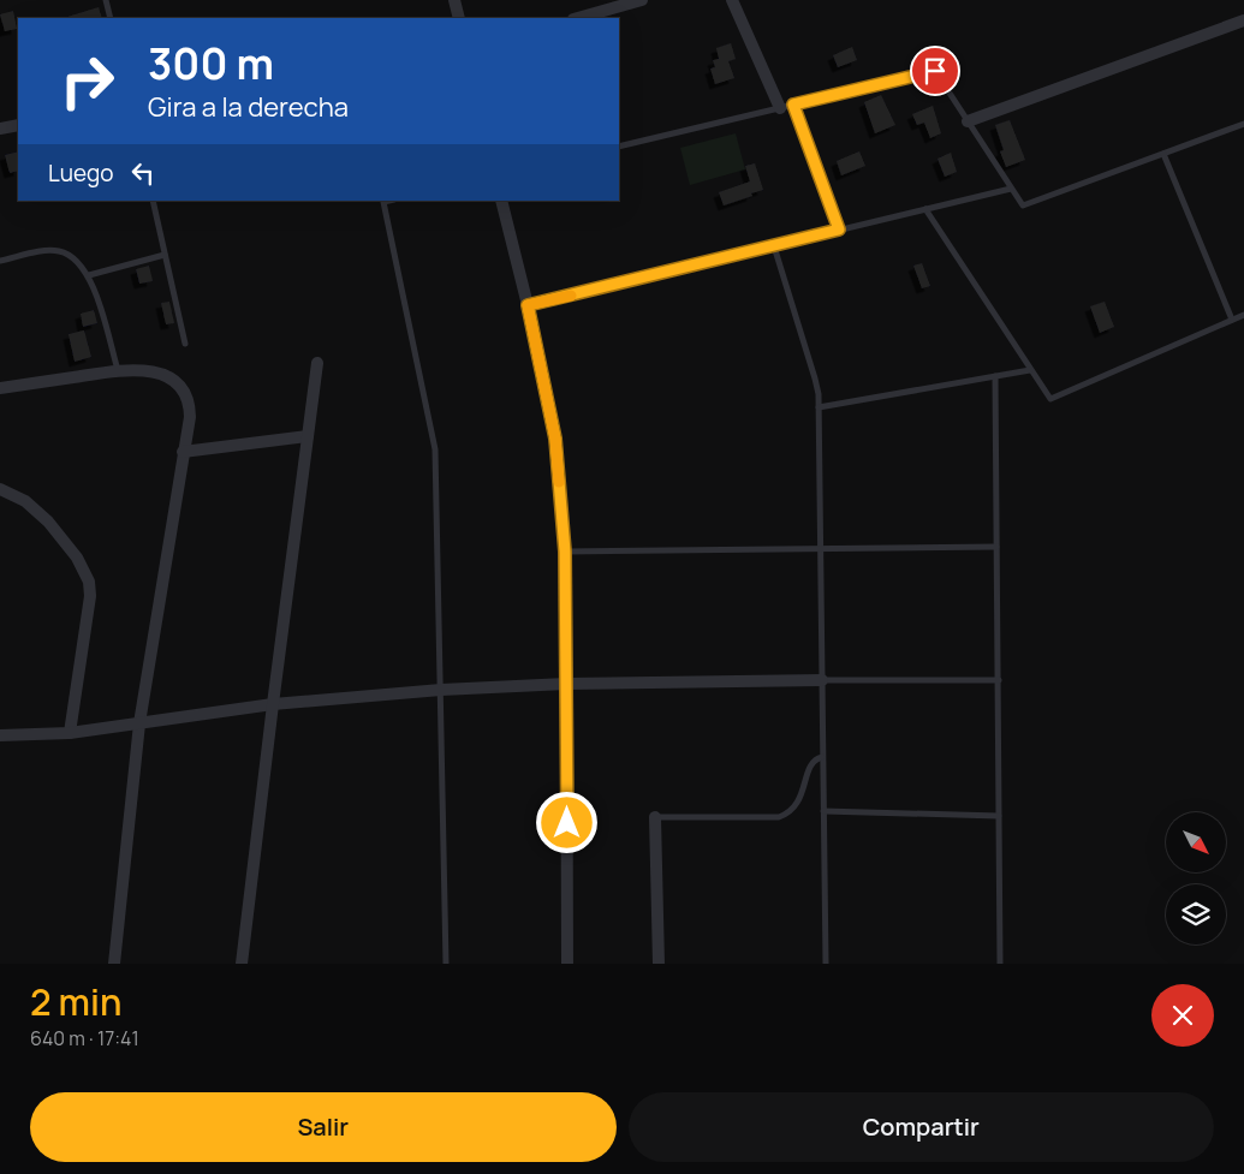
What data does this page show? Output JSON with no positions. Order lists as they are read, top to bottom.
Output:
{
  "north": "bottom right",
  "page": {
    "turn": ["300 m", "Gira a la derecha"],
    "then": "Luego",
    "heading": ["2 min", "640 m · 17:41"],
    "buttons": ["Salir", "Compartir"]
  }
}
